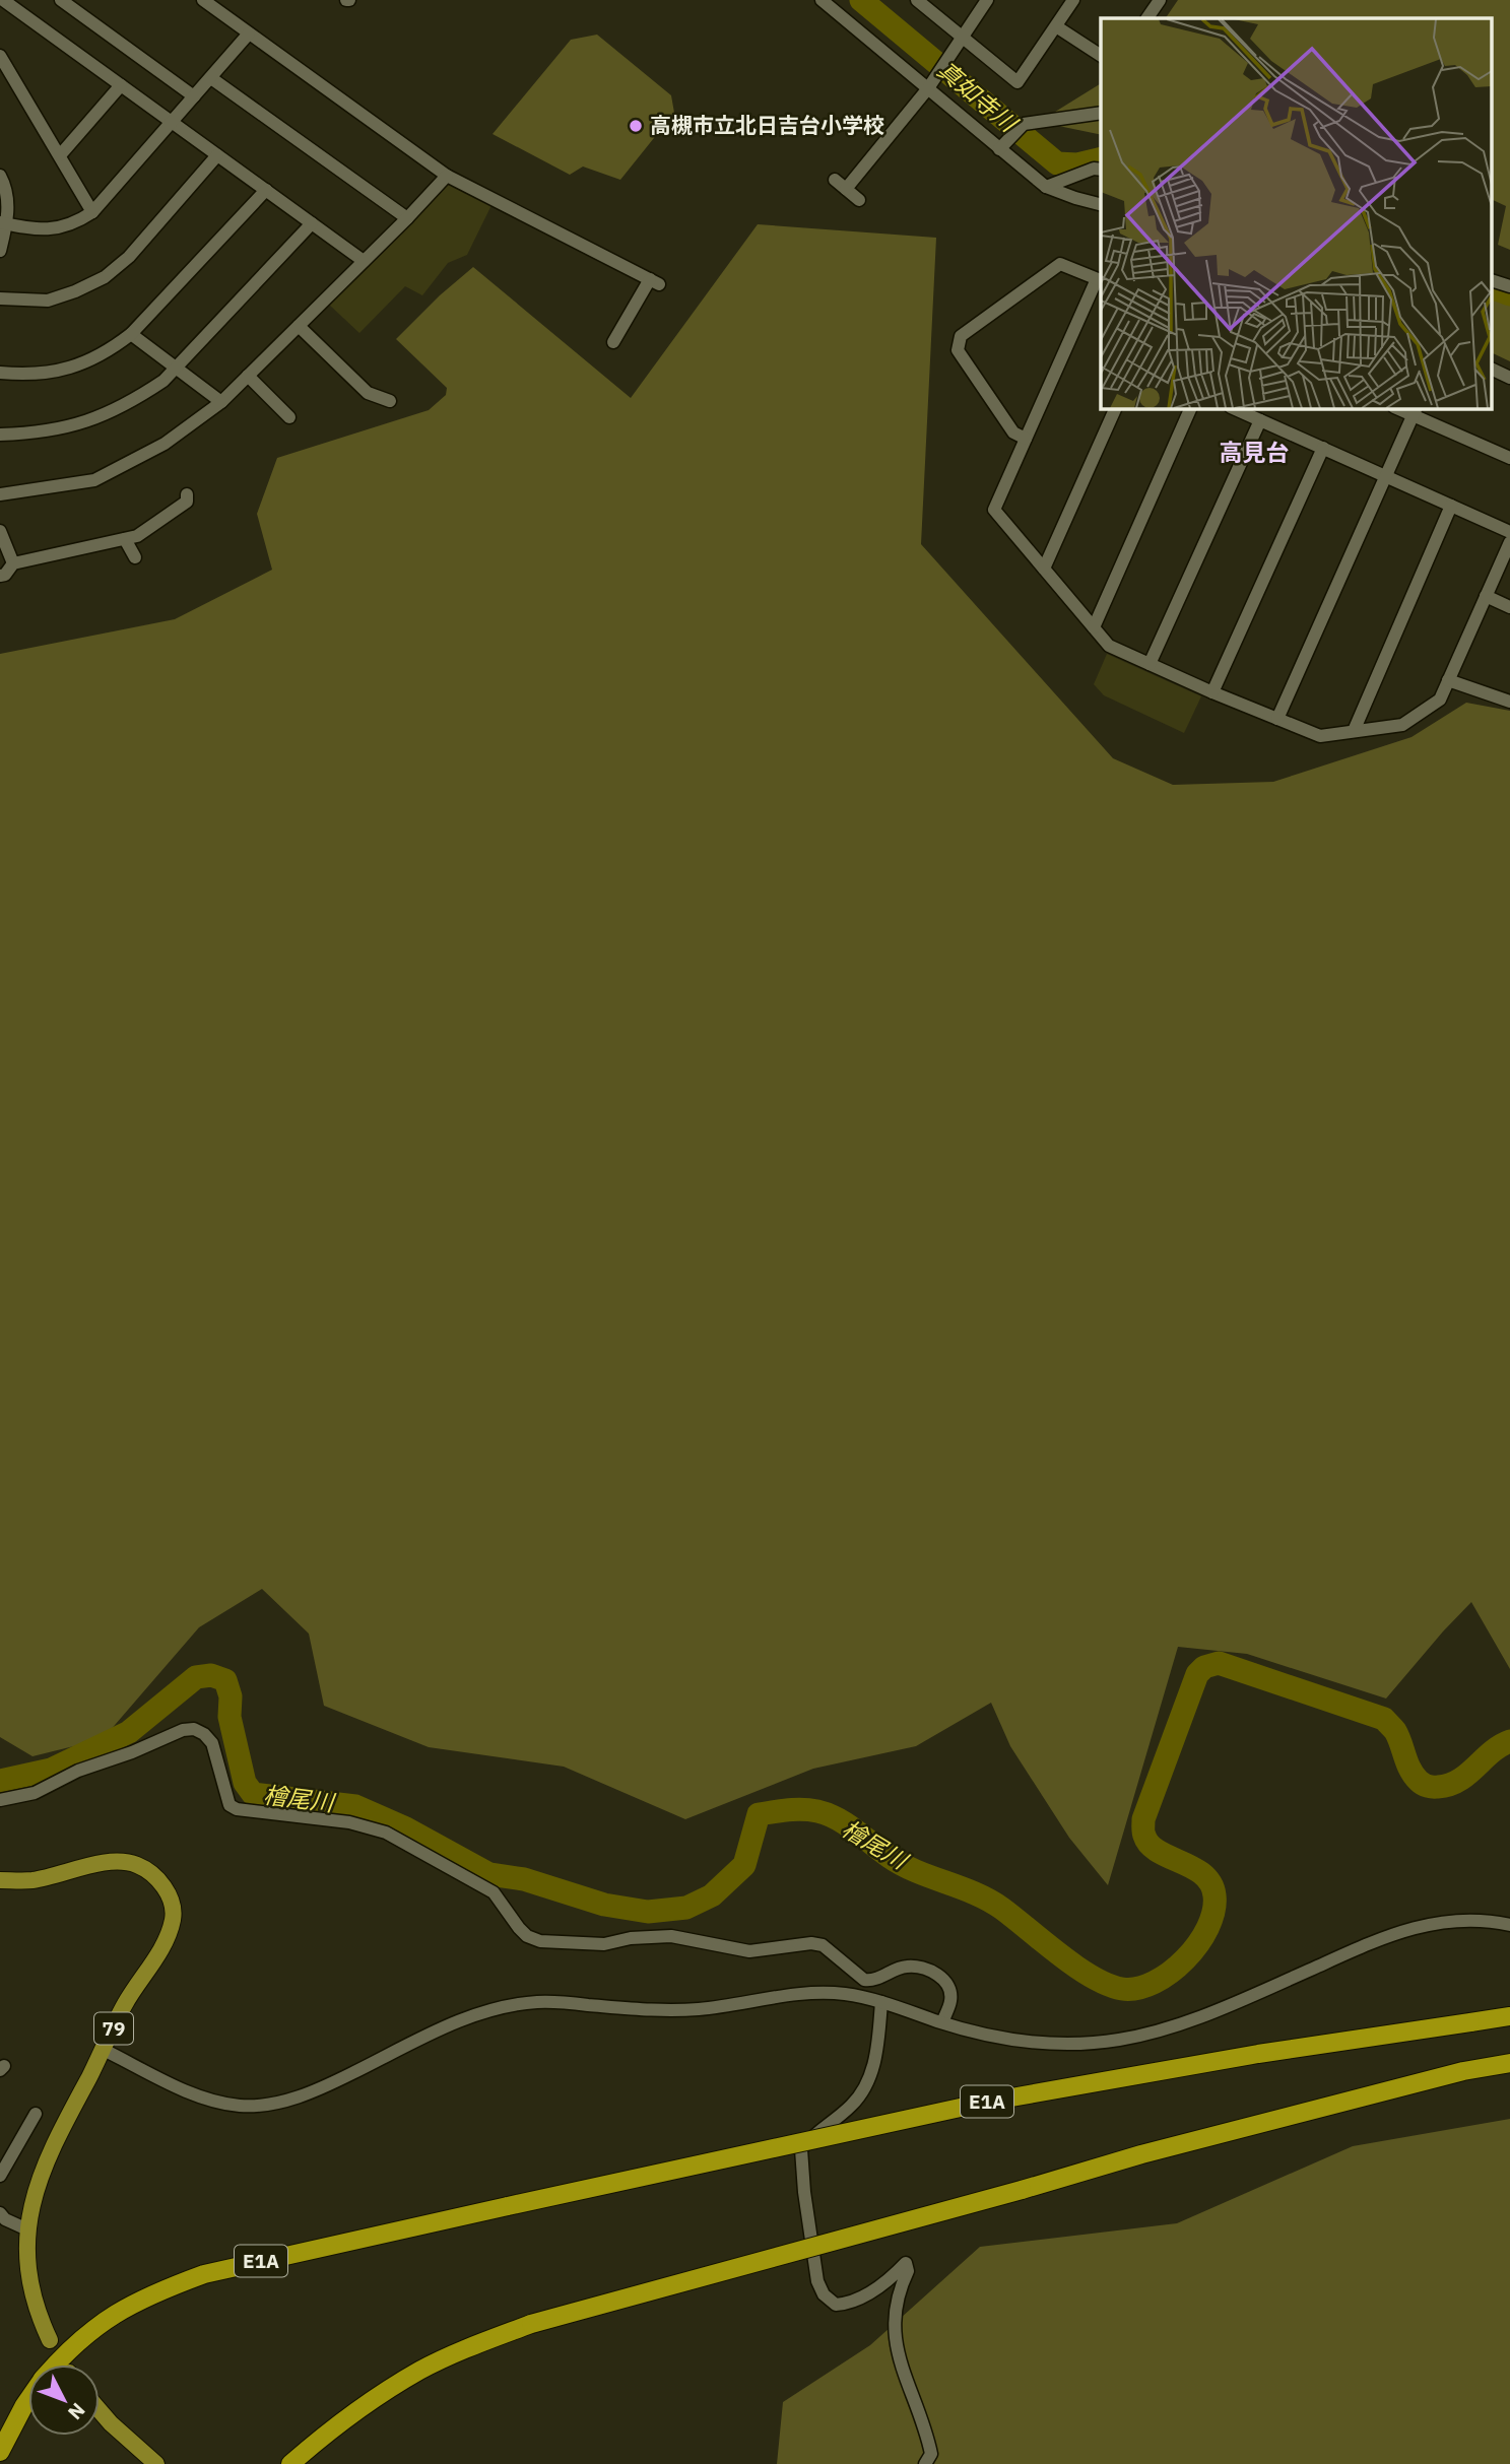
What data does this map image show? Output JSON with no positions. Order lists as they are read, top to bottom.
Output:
{
  "streets": {
    "highway": ["E1A"],
    "main road": ["79"]
  },
  "districts": ["高見台"],
  "water": ["真如寺川", "檜尾川"],
  "places": ["高槻市立北日吉台小学校"],
  "north": "bottom right"
}
